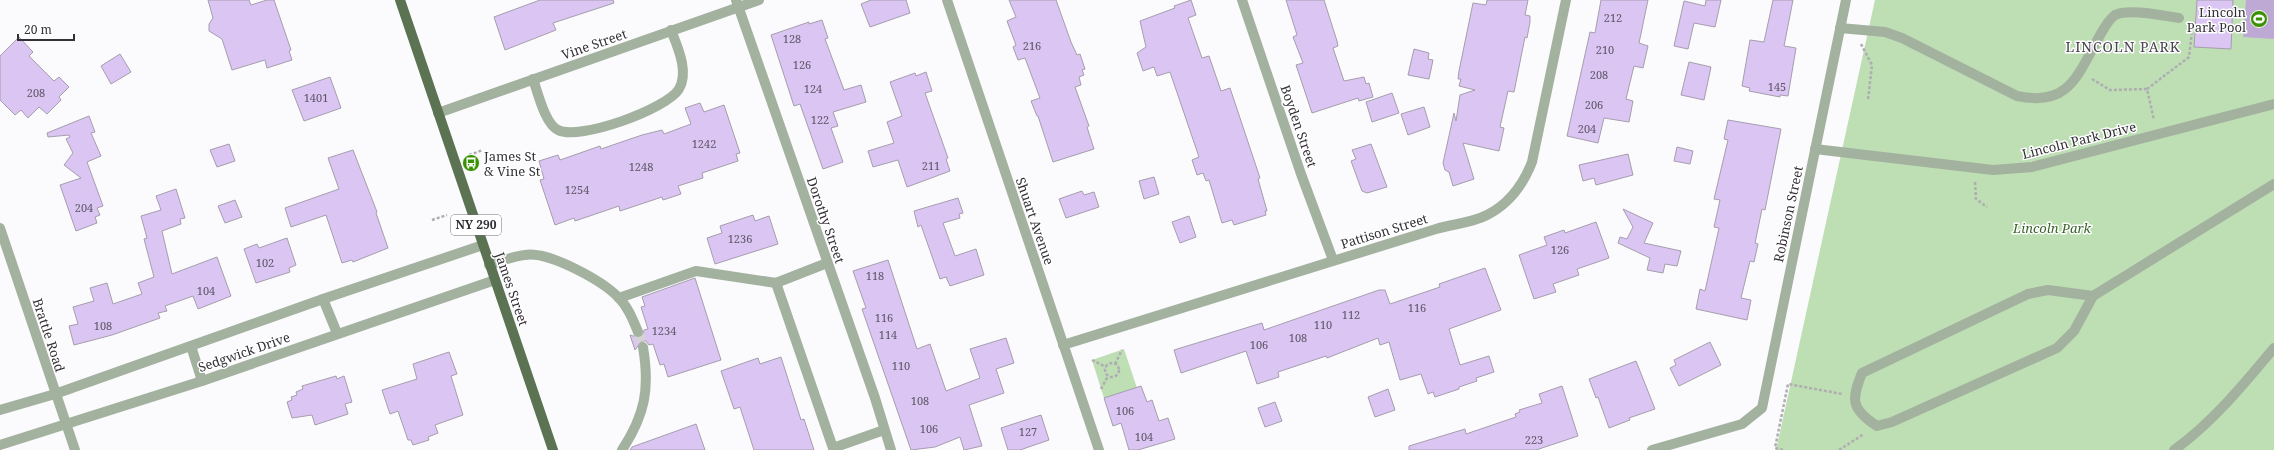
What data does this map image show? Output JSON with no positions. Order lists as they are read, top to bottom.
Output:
{
  "streets": {
    "main road": ["NY 290", "James Street"],
    "street": [
      "Vine Street",
      "Boyden Street",
      "Lincoln Park Drive",
      "Robinson Street",
      "Dorothy Street",
      "Shuart Avenue",
      "Pattison Street",
      "Brattle Road",
      "Sedgwick Drive"
    ]
  },
  "crossings": [
    ["Vine Street", "Dorothy Street"],
    ["Vine Street", "James Street"],
    ["Boyden Street", "Pattison Street"],
    ["Lincoln Park Drive", "Robinson Street"],
    ["Shuart Avenue", "Pattison Street"],
    ["James Street", "Sedgwick Drive"],
    ["Brattle Road", "Sedgwick Drive"]
  ],
  "districts": ["LINCOLN PARK"],
  "parks": ["Lincoln Park"],
  "places": {
    "sports": ["Lincoln Park Pool"],
    "bus stop": ["James St & Vine St"]
  },
  "house_numbers": [
    "212",
    "128",
    "216",
    "210",
    "126",
    "208",
    "145",
    "124",
    "208",
    "1401",
    "206",
    "122",
    "204",
    "1242",
    "211",
    "1248",
    "1254",
    "204",
    "1236",
    "126",
    "102",
    "118",
    "104",
    "116",
    "112",
    "116",
    "110",
    "108",
    "1234",
    "114",
    "108",
    "106",
    "110",
    "108",
    "106",
    "106",
    "127",
    "104",
    "223"
  ],
  "scale_bar": "20 m"
}
